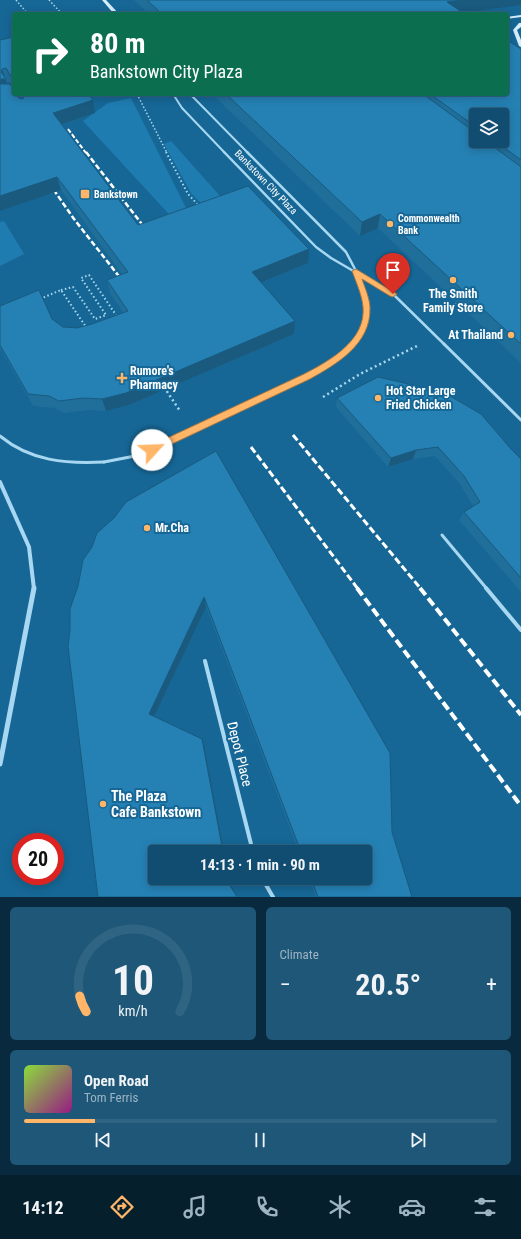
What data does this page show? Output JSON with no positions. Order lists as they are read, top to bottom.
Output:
{
  "streets": {
    "lane": ["Bankstown City Plaza", "Depot Place"]
  },
  "places": {
    "transit": ["Bankstown"],
    "other": [
      "Commonwealth Bank",
      "The Smith Family Store",
      "At Thailand",
      "Hot Star Large Fried Chicken",
      "Mr.Cha",
      "The Plaza Cafe Bankstown"
    ],
    "health": ["Rumore's Pharmacy"]
  },
  "page": {
    "turn": ["80 m", "Bankstown City Plaza"],
    "limit": "20",
    "trip": "14:13 · 1 min · 90 m",
    "tile": "Climate",
    "heat": ["−", "20.5°", "+"],
    "song": ["Open Road", "Tom Ferris"],
    "tabs": "14:12",
    "gauge": ["10", "km/h"]
  }
}
